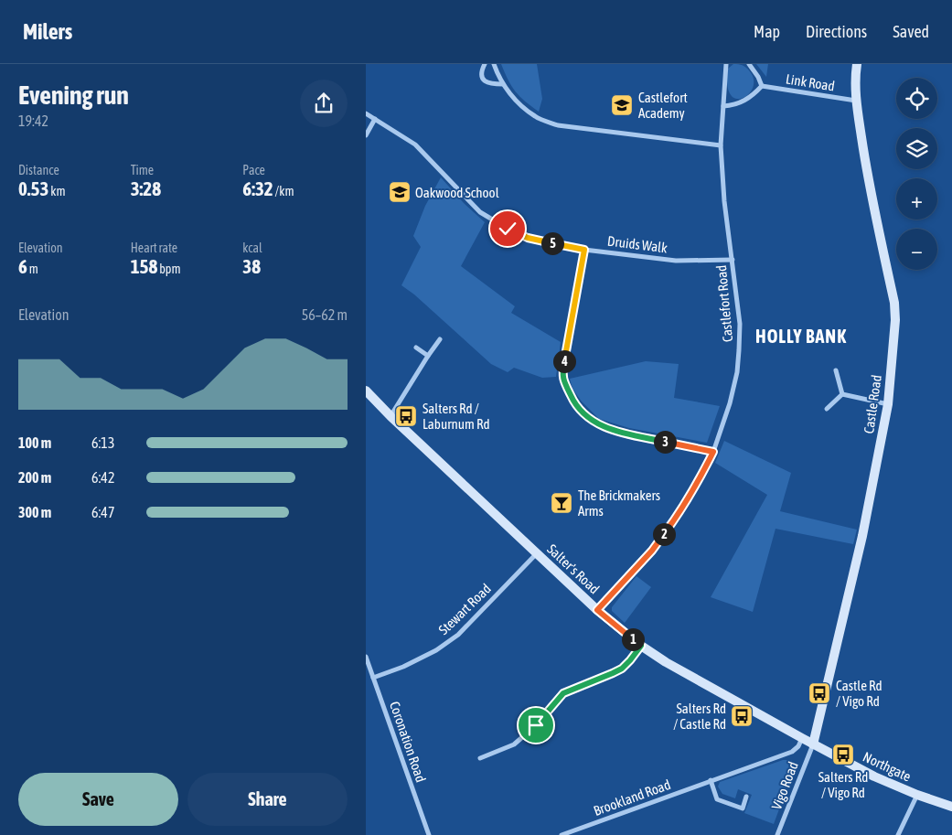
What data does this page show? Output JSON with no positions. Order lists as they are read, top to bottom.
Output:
{
  "streets": {
    "main road": ["Castle Road", "Salter's Road", "Northgate"],
    "street": [
      "Link Road",
      "Druids Walk",
      "Castlefort Road",
      "Stewart Road",
      "Coronation Road",
      "Vigo Road",
      "Brookland Road"
    ]
  },
  "crossings": [
    ["Link Road", "Castle Road"],
    ["Druids Walk", "Castlefort Road"],
    ["Castlefort Road", "Salter's Road"],
    ["Castle Road", "Salter's Road"],
    ["Castle Road", "Northgate"],
    ["Castle Road", "Vigo Road"],
    ["Salter's Road", "Stewart Road"],
    ["Salter's Road", "Northgate"],
    ["Salter's Road", "Vigo Road"],
    ["Salter's Road", "Brookland Road"],
    ["Stewart Road", "Coronation Road"],
    ["Northgate", "Vigo Road"]
  ],
  "districts": ["HOLLY BANK"],
  "places": {
    "school or university": ["Castlefort Academy", "Oakwood School"],
    "bus stop": [
      "Salters Rd / Laburnum Rd",
      "Castle Rd / Vigo Rd",
      "Salters Rd / Castle Rd",
      "Salters Rd / Vigo Rd"
    ],
    "bar": ["The Brickmakers Arms"]
  },
  "page": {
    "header": "Milers",
    "nav": ["Map", "Directions", "Saved"],
    "heading": ["Evening run", "19:42"],
    "map_buttons": ["+", "−"],
    "stats": [
      ["Distance", "0.53 km"],
      ["Time", "3:28"],
      ["Pace", "6:32 /km"],
      ["Elevation", "6 m"],
      ["Heart rate", "158 bpm"],
      ["kcal", "38"]
    ],
    "pins": [
      "5",
      "4",
      "3",
      "2",
      "1"
    ],
    "chart": ["Elevation", "56–62 m"],
    "list": [
      {
        "name": "100 m",
        "note": "6:13"
      },
      {
        "name": "200 m",
        "note": "6:42"
      },
      {
        "name": "300 m",
        "note": "6:47"
      }
    ],
    "buttons": ["Save", "Share"]
  }
}
